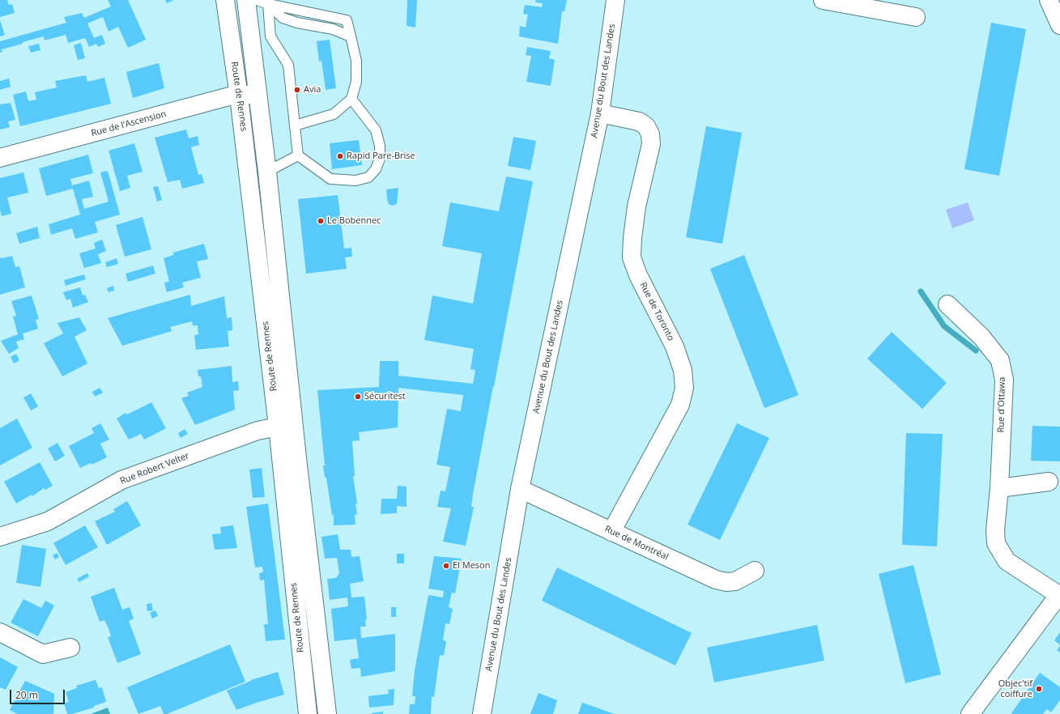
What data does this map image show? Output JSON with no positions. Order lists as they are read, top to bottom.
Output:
{
  "streets": {
    "street": [
      "Avenue du Bout des Landes",
      "Route de Rennes",
      "Rue de l'Ascension",
      "Rue de Toronto",
      "Rue d'Ottawa",
      "Rue Robert Velter",
      "Rue de Montréal"
    ]
  },
  "crossings": [
    ["Avenue du Bout des Landes", "Rue de Toronto"],
    ["Avenue du Bout des Landes", "Rue de Montréal"],
    ["Route de Rennes", "Rue de l'Ascension"],
    ["Route de Rennes", "Rue Robert Velter"],
    ["Rue de Toronto", "Rue de Montréal"]
  ],
  "places": [
    "Avia",
    "Rapid Pare-Brise",
    "Le Bobennec",
    "Sécuritest",
    "El Meson",
    "Objec'tif coiffure"
  ],
  "scale_bar": "20 m"
}
